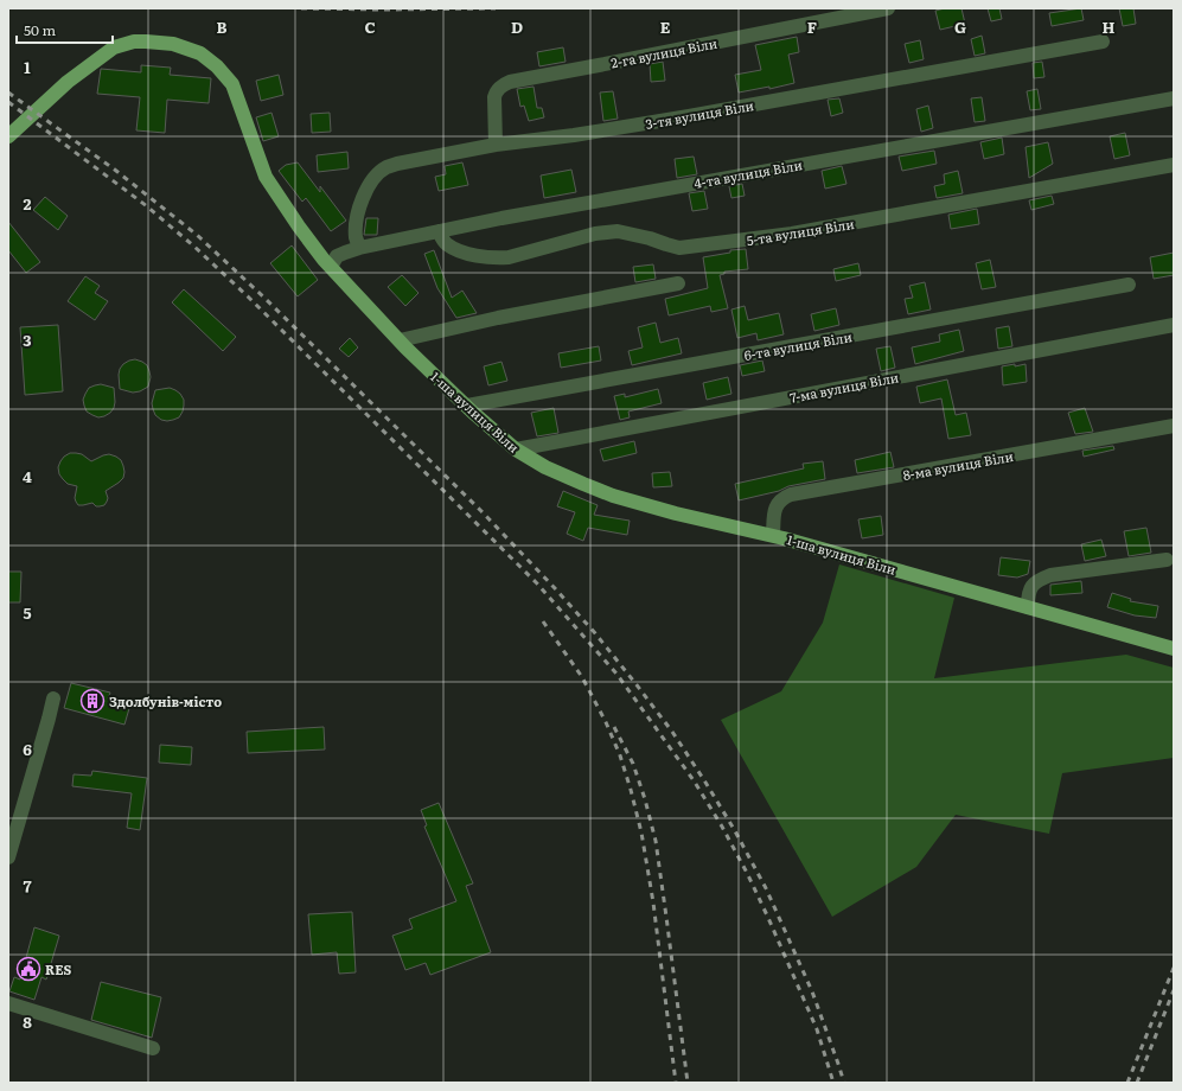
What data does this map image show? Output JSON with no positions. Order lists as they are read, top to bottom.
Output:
{
  "streets": {
    "main road": ["1-ша вулиця Віли"],
    "street": [
      "2-га вулиця Віли",
      "3-тя вулиця Віли",
      "4-та вулиця Віли",
      "5-та вулиця Віли",
      "6-та вулиця Віли",
      "7-ма вулиця Віли",
      "8-ма вулиця Віли"
    ]
  },
  "crossings": [
    ["2-га вулиця Віли", "3-тя вулиця Віли"],
    ["3-тя вулиця Віли", "4-та вулиця Віли"],
    ["4-та вулиця Віли", "5-та вулиця Віли"],
    ["4-та вулиця Віли", "1-ша вулиця Віли"],
    ["6-та вулиця Віли", "1-ша вулиця Віли"],
    ["7-ма вулиця Віли", "1-ша вулиця Віли"],
    ["1-ша вулиця Віли", "8-ма вулиця Віли"]
  ],
  "places": {
    "building": ["Здолбунів-місто"],
    "public building": ["RES"]
  },
  "scale_bar": "50 m",
  "grid": {
    "columns": [
      "B",
      "C",
      "D",
      "E",
      "F",
      "G",
      "H"
    ],
    "rows": [
      "1",
      "2",
      "3",
      "4",
      "5",
      "6",
      "7",
      "8"
    ]
  }
}
